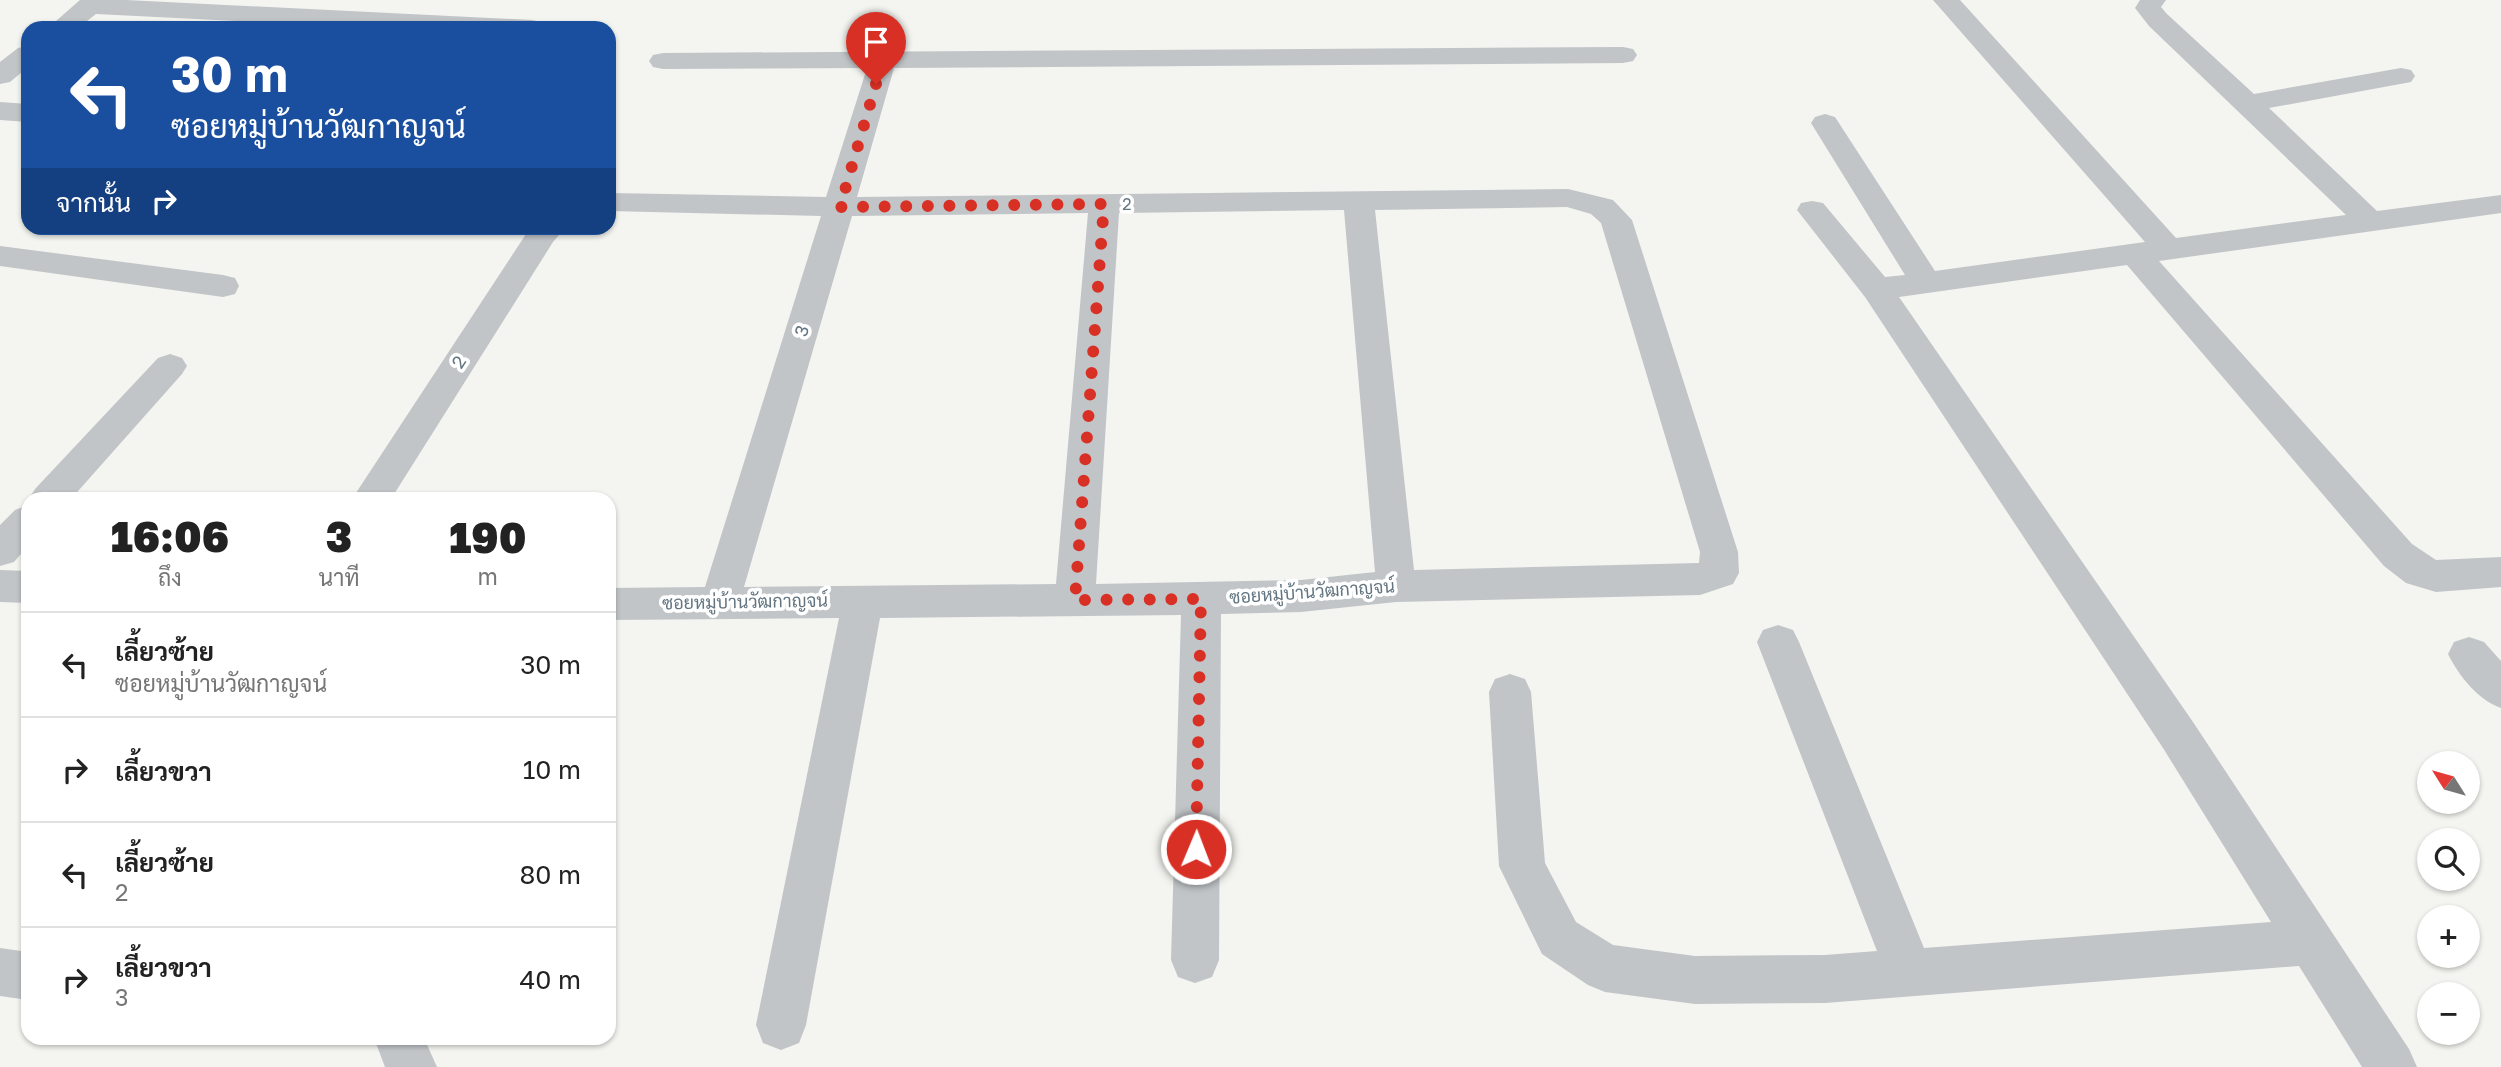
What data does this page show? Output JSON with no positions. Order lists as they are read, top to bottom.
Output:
{
  "streets": {
    "street": ["2", "3", "ซอยหมู่บ้านวัฒกาญจน์"]
  },
  "crossings": [
    ["2", "3"],
    ["2", "ซอยหมู่บ้านวัฒกาญจน์"],
    ["3", "ซอยหมู่บ้านวัฒกาญจน์"]
  ],
  "north": "top left",
  "page": {
    "turn": ["30 m", "ซอยหมู่บ้านวัฒกาญจน์"],
    "then": "จากนั้น",
    "eta": [
      "16:06",
      "ถึง",
      "3",
      "นาที",
      "190",
      "m"
    ],
    "list": [
      {
        "name": "เลี้ยวซ้าย",
        "note": "ซอยหมู่บ้านวัฒกาญจน์",
        "value": "30 m"
      },
      {
        "name": "เลี้ยวขวา",
        "value": "10 m"
      },
      {
        "name": "เลี้ยวซ้าย",
        "note": "2",
        "value": "80 m"
      },
      {
        "name": "เลี้ยวขวา",
        "note": "3",
        "value": "40 m"
      }
    ],
    "map_buttons": ["+", "−"]
  }
}
